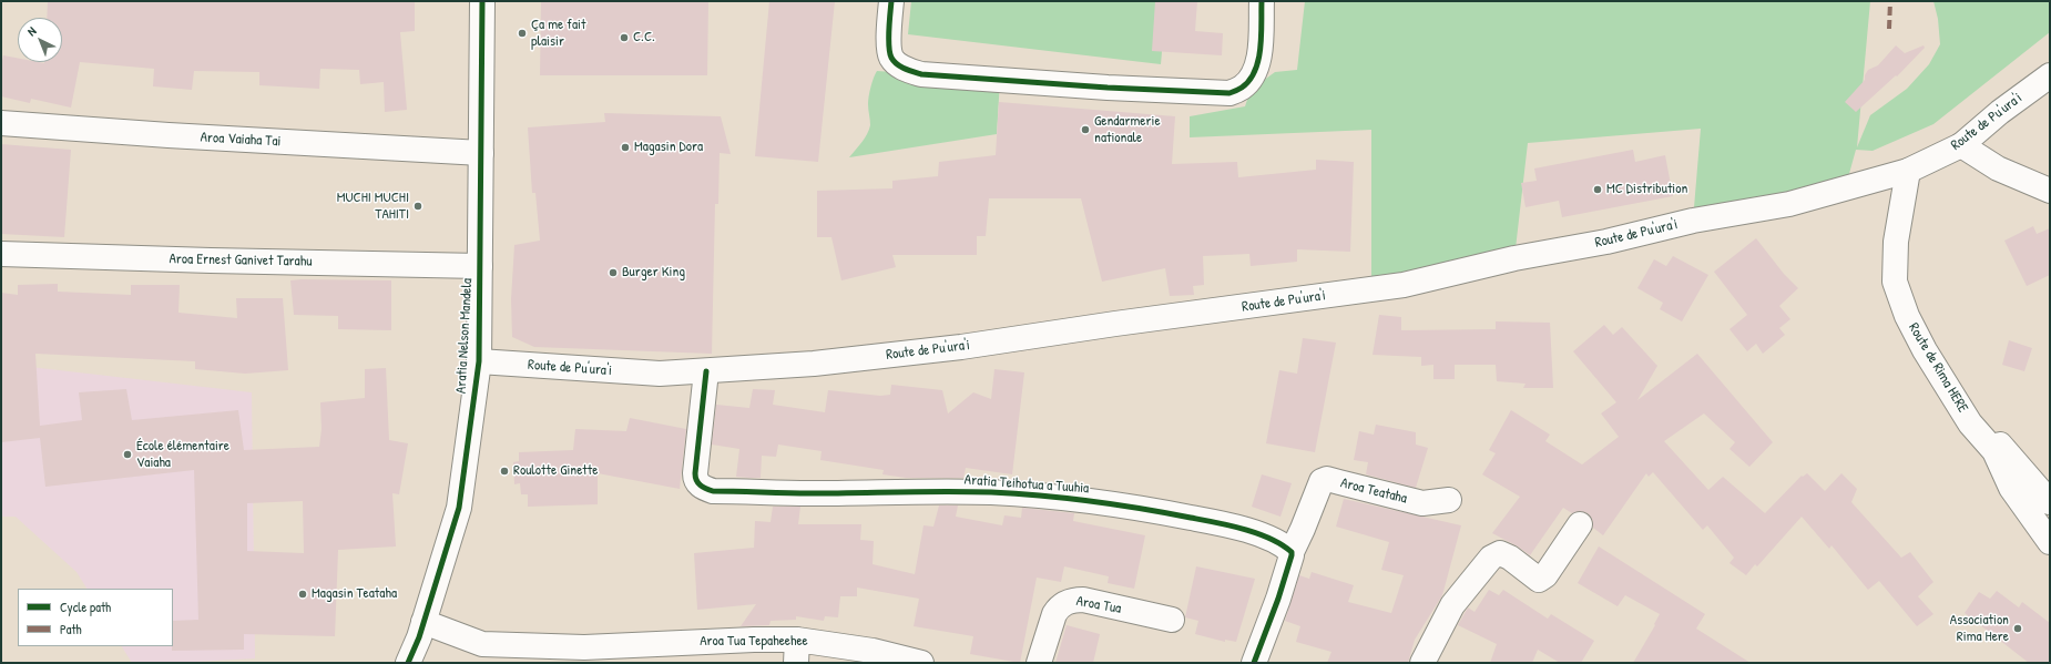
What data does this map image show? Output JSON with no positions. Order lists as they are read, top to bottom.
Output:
{
  "streets": {
    "street": [
      "Route de Pu'ura'i",
      "Aroa Vaiaha Tai",
      "Aroa Ernest Ganivet Tarahu",
      "Aratia Nelson Mandela",
      "Route de Rima HERE",
      "Aratia Teihotua a Tuuhia",
      "Aroa Teataha",
      "Aroa Tua",
      "Aroa Tua Tepaheehee"
    ]
  },
  "crossings": [
    ["Route de Pu'ura'i", "Aratia Nelson Mandela"],
    ["Route de Pu'ura'i", "Route de Rima HERE"],
    ["Route de Pu'ura'i", "Aratia Teihotua a Tuuhia"],
    ["Aroa Vaiaha Tai", "Aratia Nelson Mandela"],
    ["Aroa Ernest Ganivet Tarahu", "Aratia Nelson Mandela"],
    ["Aratia Nelson Mandela", "Aroa Tua Tepaheehee"],
    ["Aratia Teihotua a Tuuhia", "Aroa Teataha"]
  ],
  "places": [
    "Ça me fait plaisir",
    "C.C.",
    "Gendarmerie nationale",
    "Magasin Dora",
    "MC Distribution",
    "MUCHI MUCHI TAHITI",
    "Burger King",
    "École élémentaire Vaiaha",
    "Roulotte Ginette",
    "Magasin Teataha",
    "Association Rima Here"
  ],
  "legend": ["Cycle path", "Path"],
  "north": "top left"
}
